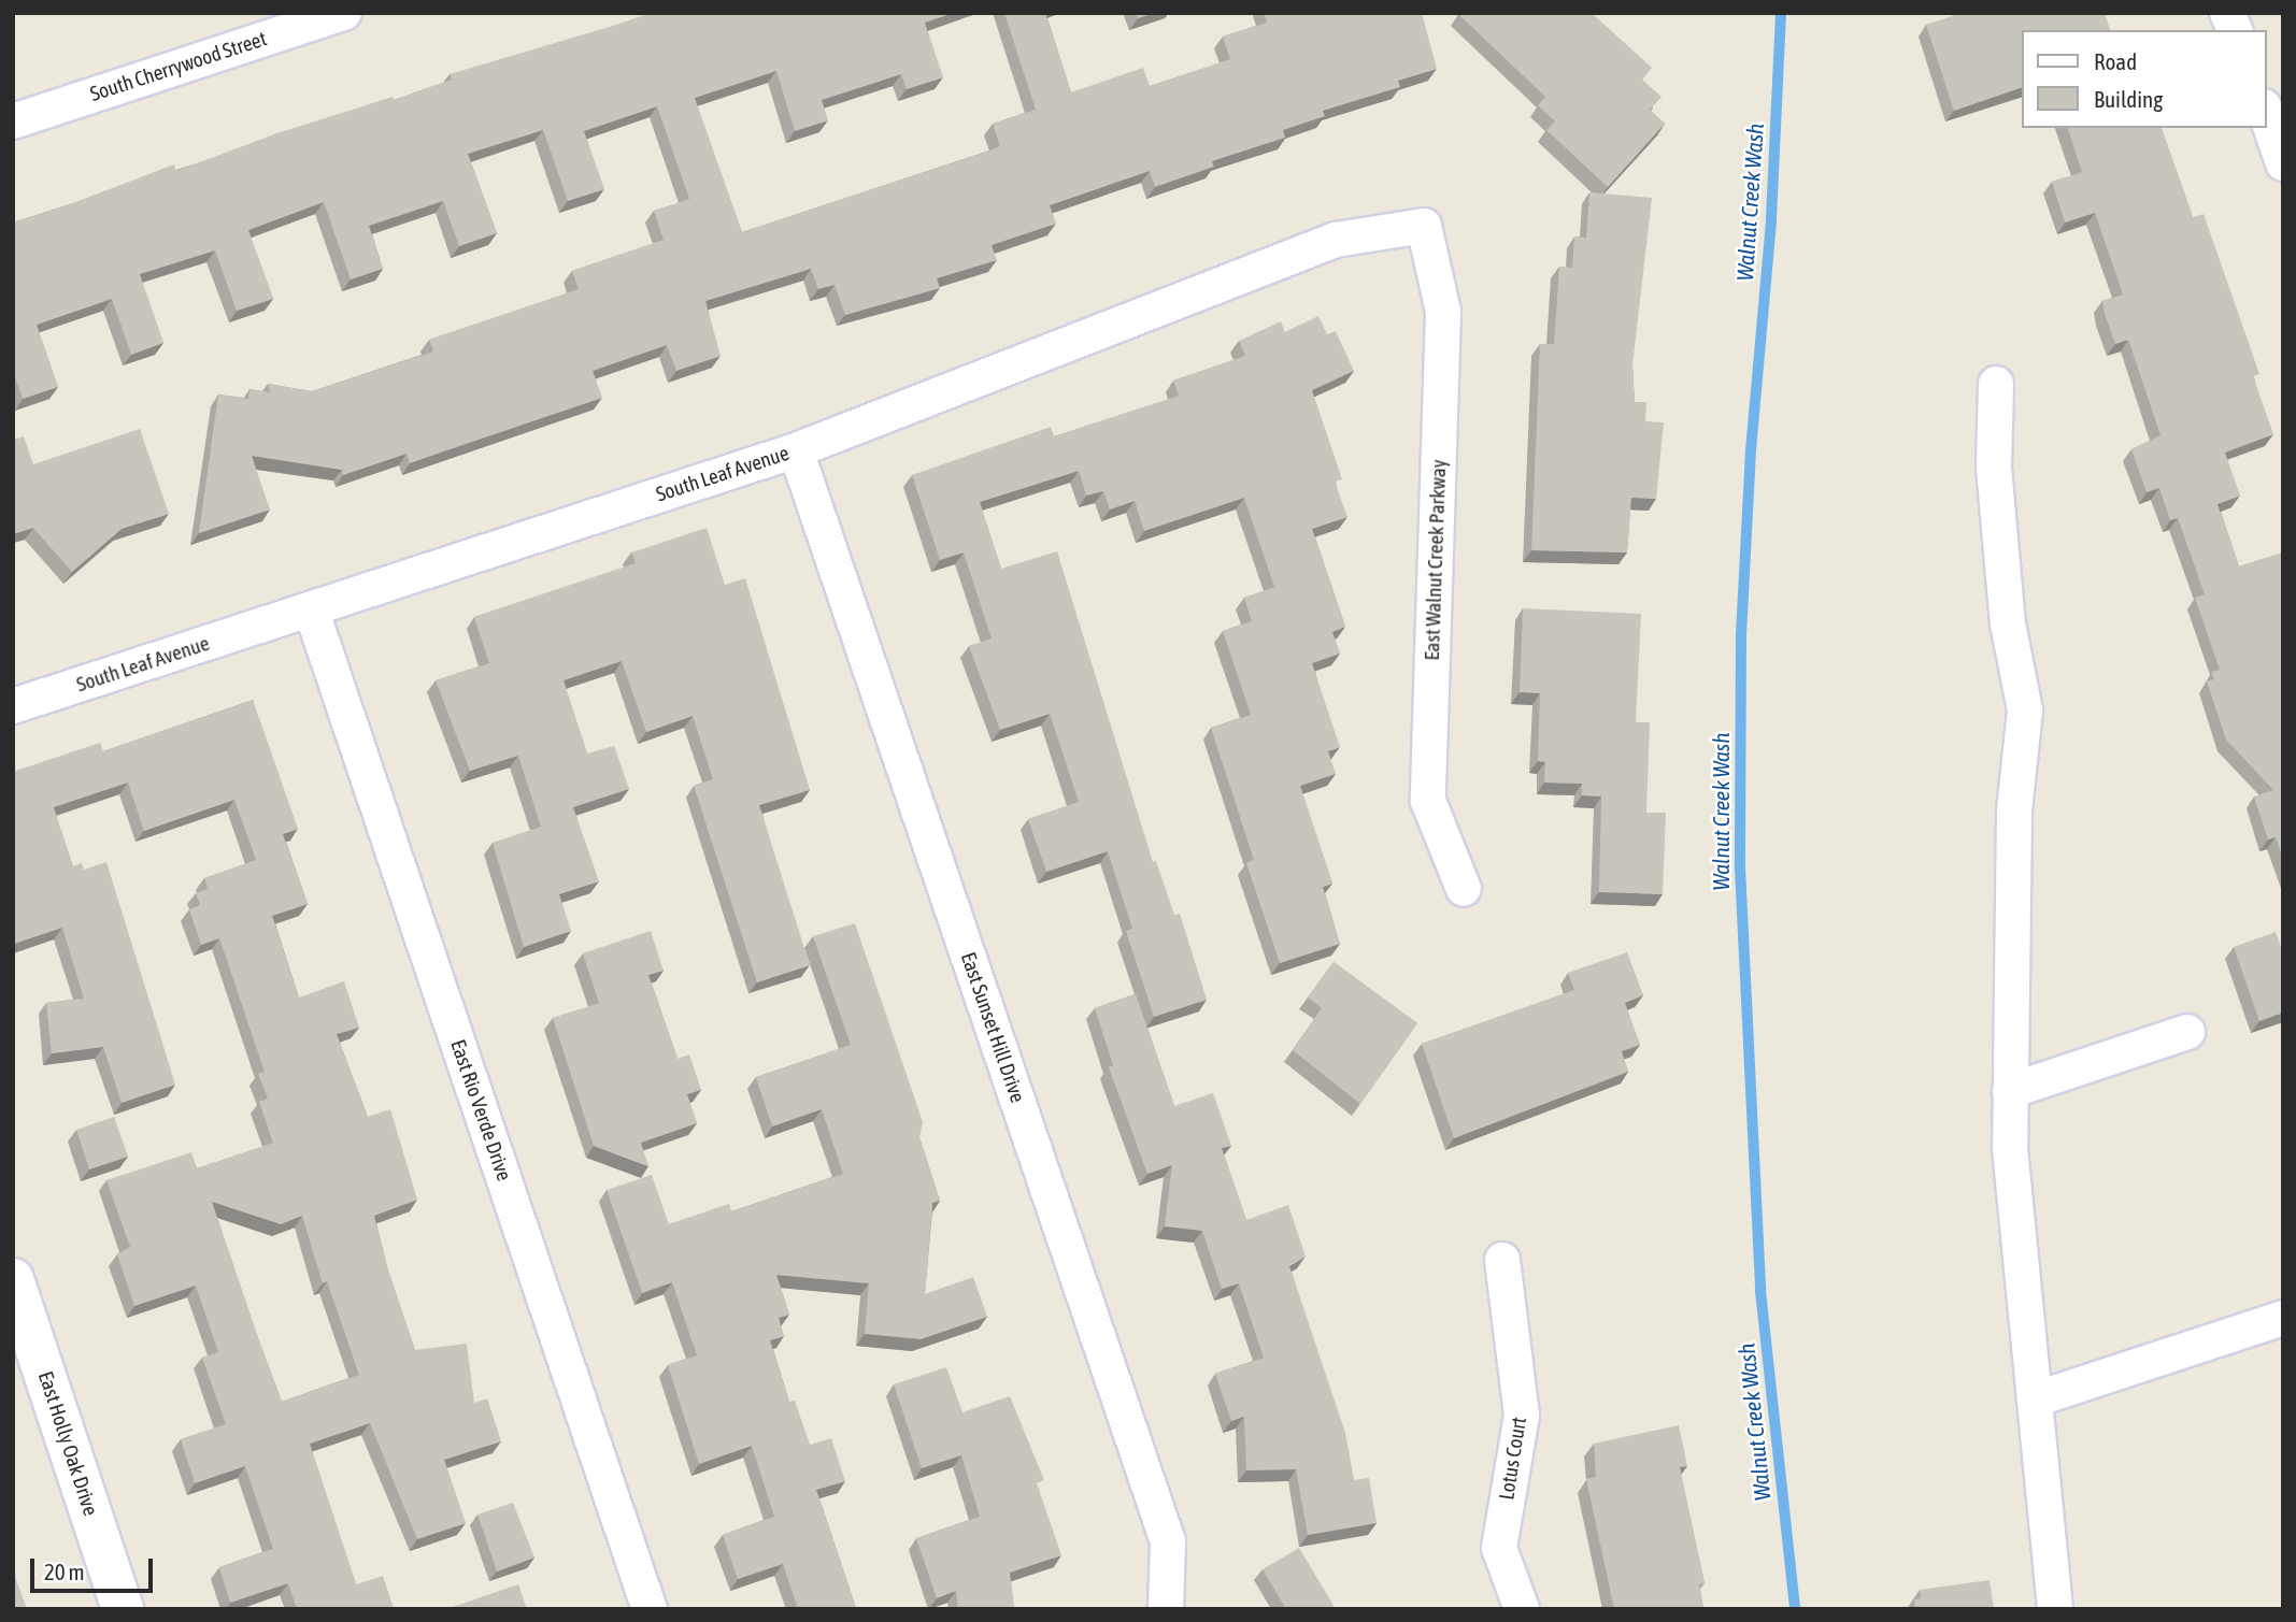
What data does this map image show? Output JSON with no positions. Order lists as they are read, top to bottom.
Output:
{
  "streets": {
    "street": [
      "South Cherrywood Street",
      "South Leaf Avenue",
      "East Walnut Creek Parkway",
      "East Sunset Hill Drive",
      "East Rio Verde Drive",
      "East Holly Oak Drive",
      "Lotus Court"
    ]
  },
  "crossings": [
    ["South Leaf Avenue", "East Walnut Creek Parkway"],
    ["South Leaf Avenue", "East Sunset Hill Drive"],
    ["South Leaf Avenue", "East Rio Verde Drive"]
  ],
  "water": ["Walnut Creek Wash"],
  "legend": ["Road", "Building"],
  "scale_bar": "20 m"
}
